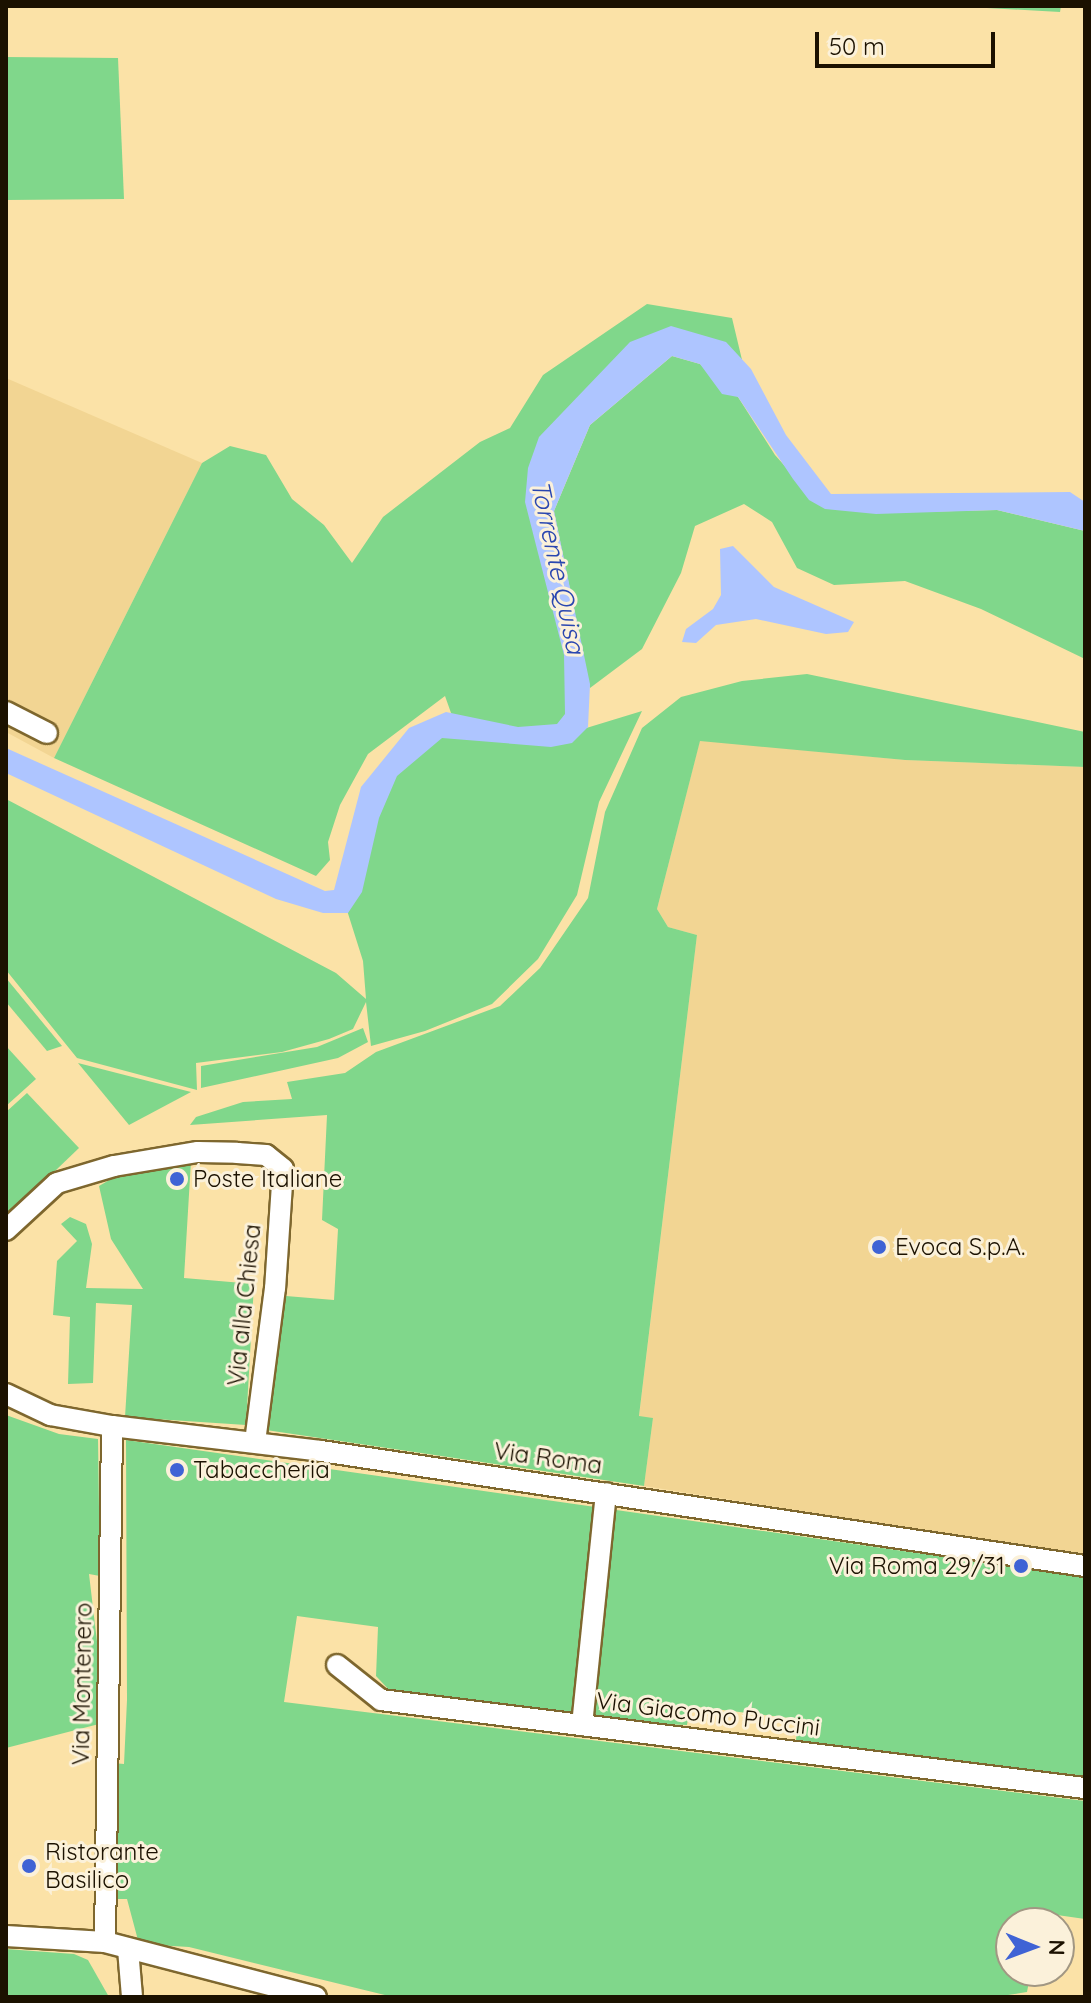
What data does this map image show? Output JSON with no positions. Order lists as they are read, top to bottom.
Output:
{
  "streets": {
    "street": [
      "Via alla Chiesa",
      "Via Roma",
      "Via Montenero",
      "Via Giacomo Puccini"
    ]
  },
  "crossings": [
    ["Via alla Chiesa", "Via Roma"],
    ["Via Roma", "Via Montenero"]
  ],
  "water": ["Torrente Quisa"],
  "places": [
    "Poste Italiane",
    "Evoca S.p.A.",
    "Tabaccheria",
    "Via Roma 29/31",
    "Ristorante Basilico"
  ],
  "scale_bar": "50 m",
  "north": "right"
}
